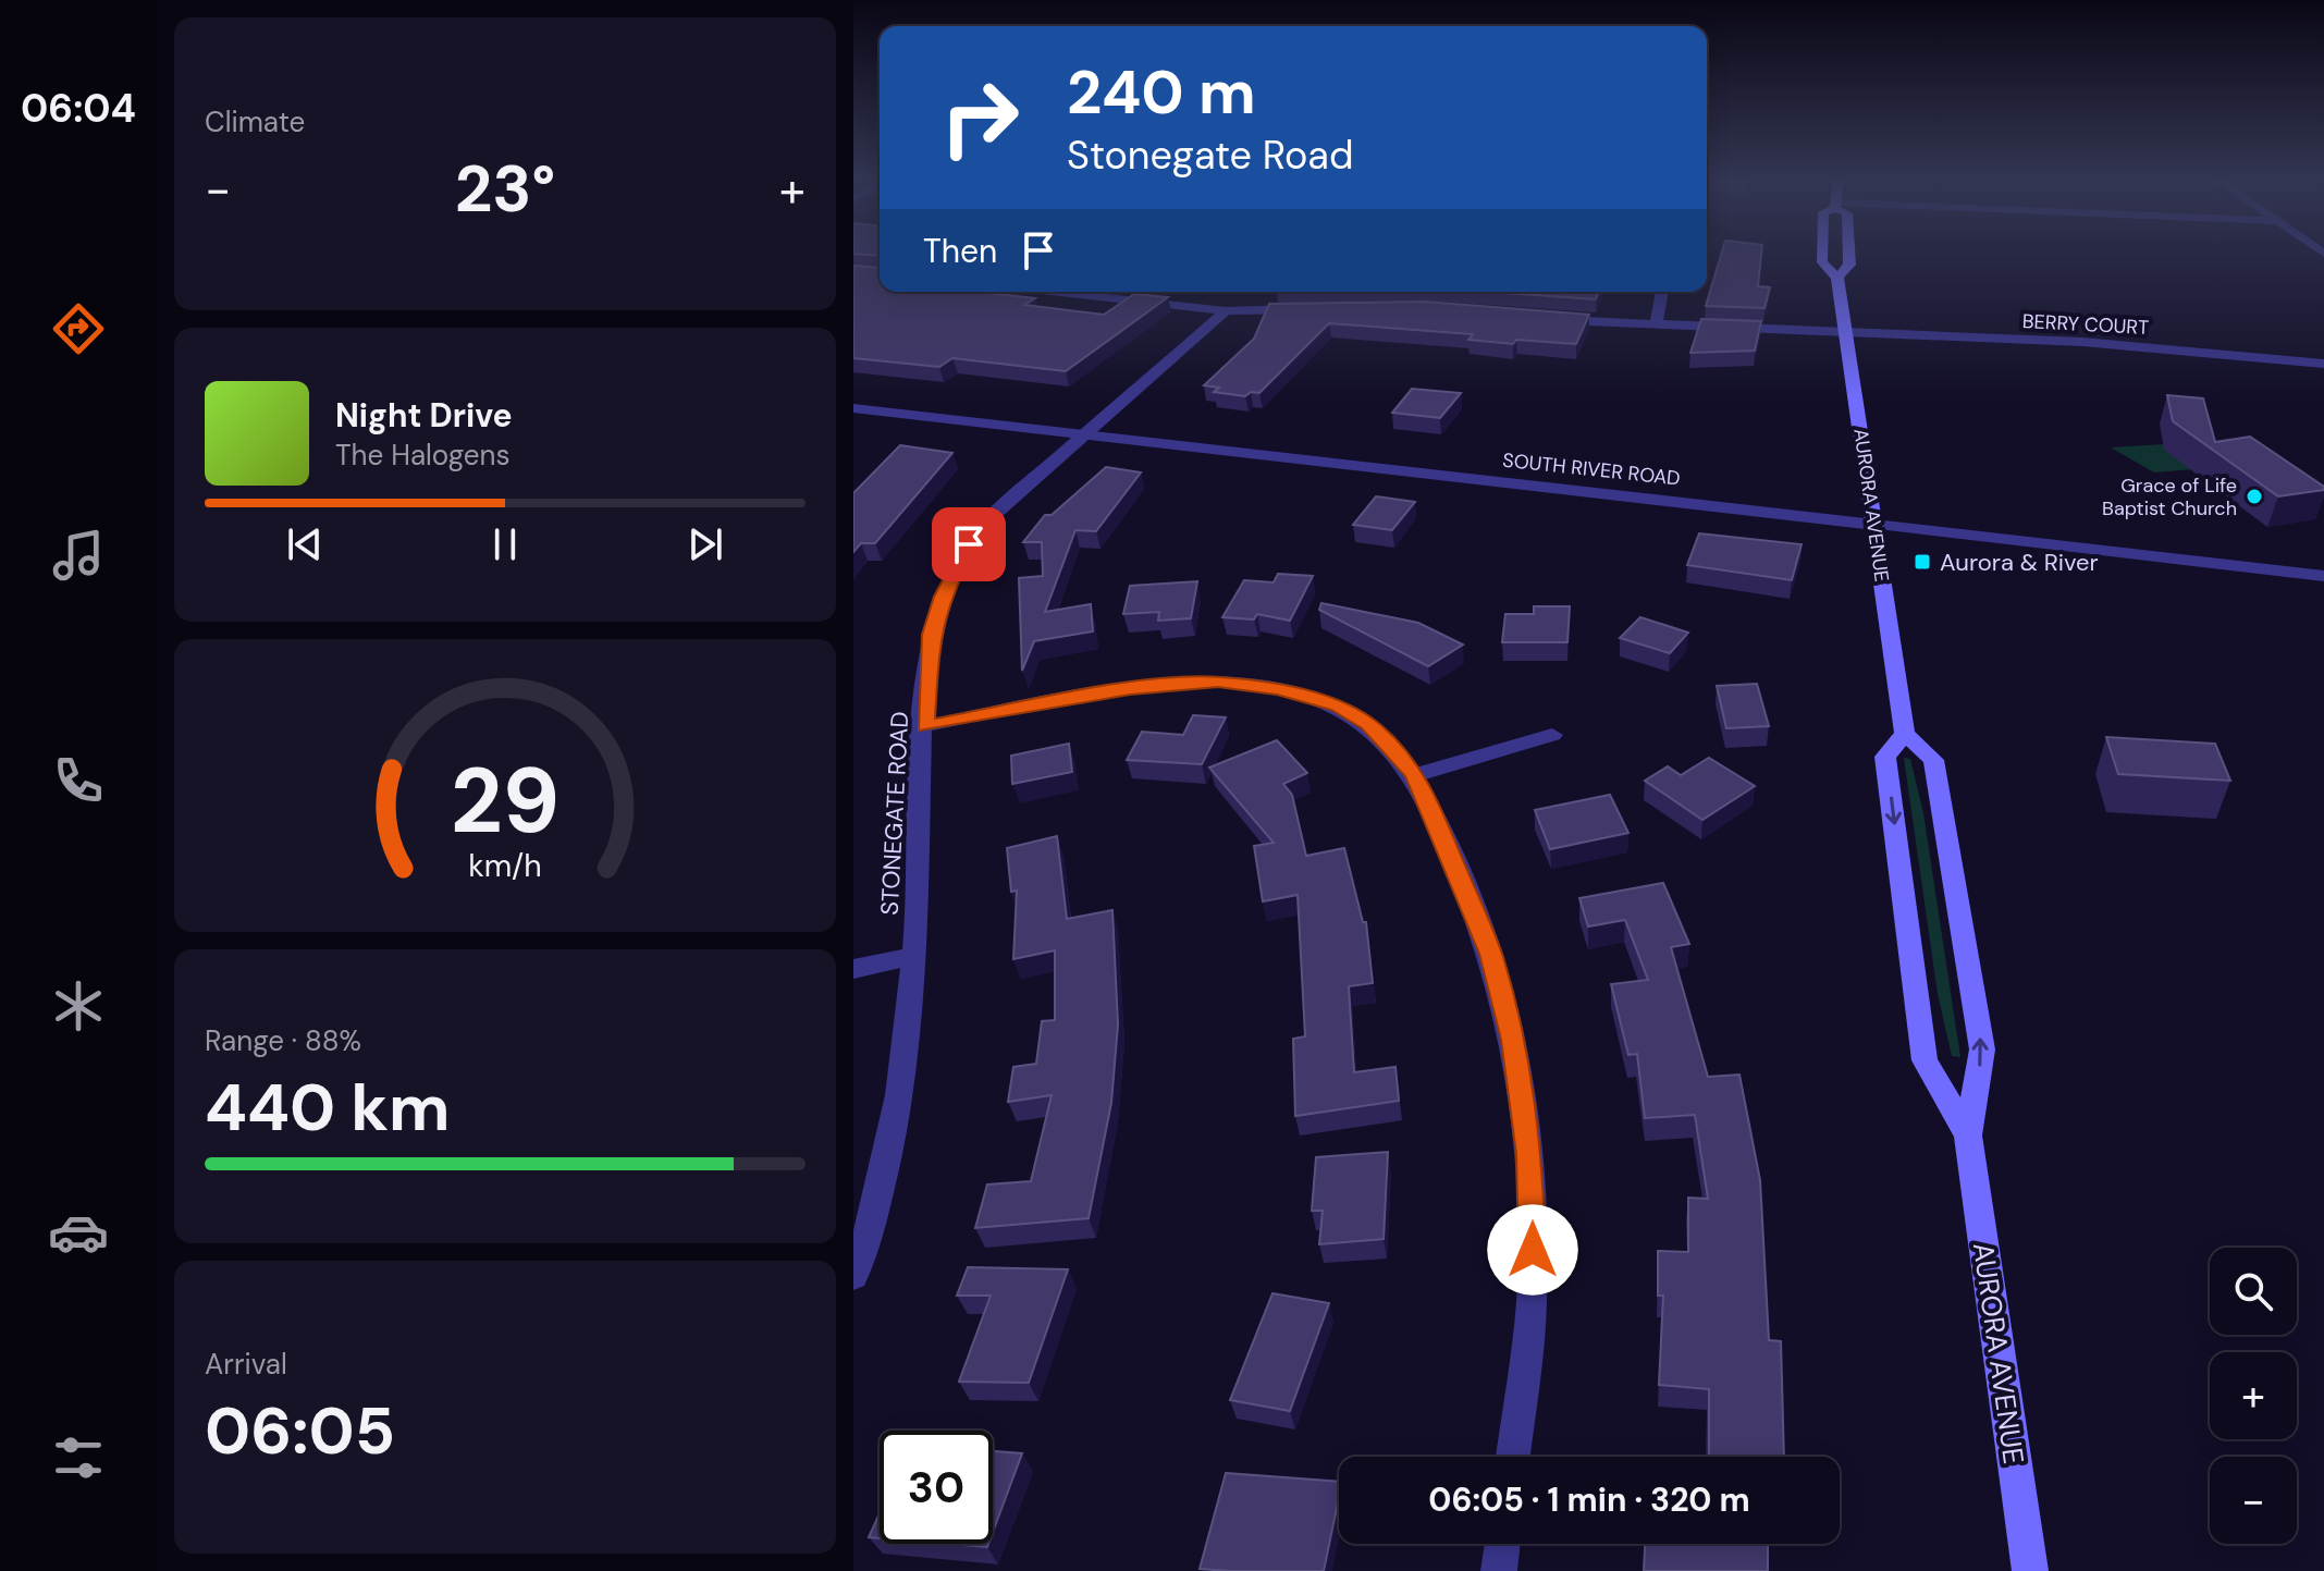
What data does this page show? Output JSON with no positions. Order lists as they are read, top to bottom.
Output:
{
  "streets": {
    "main road": ["AURORA AVENUE"],
    "street": ["BERRY COURT", "SOUTH RIVER ROAD", "STONEGATE ROAD"]
  },
  "crossings": [
    ["BERRY COURT", "AURORA AVENUE"],
    ["SOUTH RIVER ROAD", "AURORA AVENUE"],
    ["SOUTH RIVER ROAD", "STONEGATE ROAD"]
  ],
  "places": {
    "other": ["Grace of Life Baptist Church"],
    "transit": ["Aurora & River"]
  },
  "page": {
    "tabs": "06:04",
    "tile": [
      "Climate",
      ["Range · 88%", "440 km"],
      ["Arrival", "06:05"]
    ],
    "turn": ["240 m", "Stonegate Road"],
    "heat": ["−", "23°", "+"],
    "then": "Then",
    "song": ["Night Drive", "The Halogens"],
    "map_buttons": ["+", "−"],
    "limit": "30",
    "trip": "06:05 · 1 min · 320 m",
    "gauge": ["29", "km/h"]
  }
}
